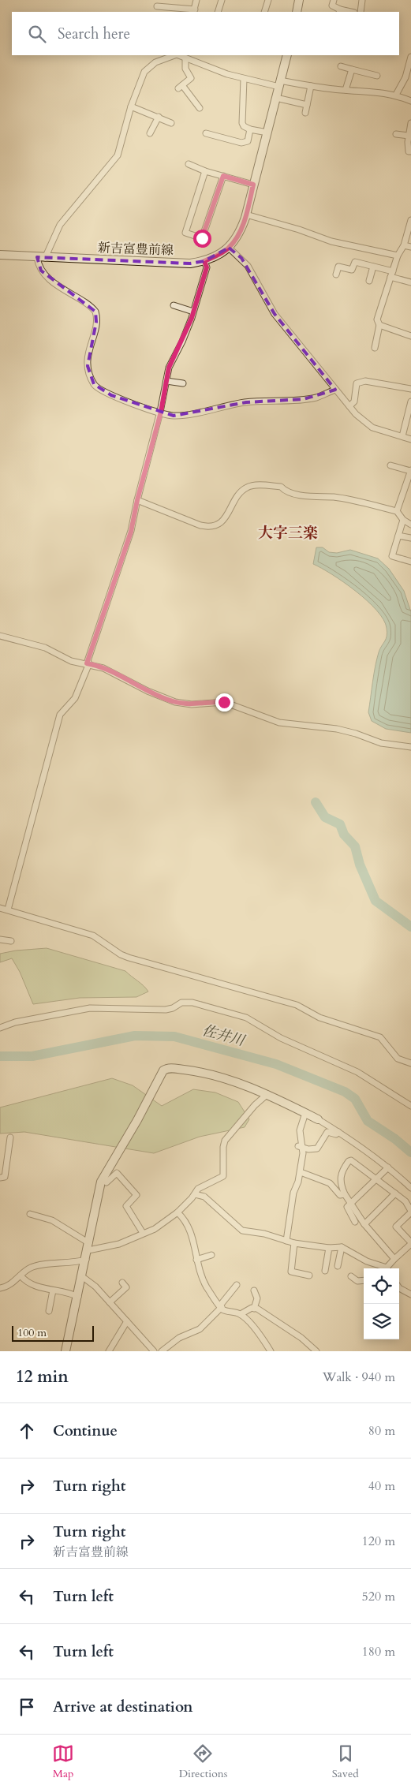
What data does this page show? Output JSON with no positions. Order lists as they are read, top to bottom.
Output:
{
  "streets": {
    "street": ["新吉富豊前線"]
  },
  "districts": ["大字三楽"],
  "water": ["佐井川"],
  "scale_bar": "100 m",
  "page": {
    "search": "Search here",
    "scale": "100 m",
    "heading": ["12 min", "Walk · 940 m"],
    "list": [
      ["Continue", "80 m"],
      ["Turn right", "40 m"],
      ["Turn right", "新吉富豊前線", "120 m"],
      ["Turn left", "520 m"],
      ["Turn left", "180 m"],
      "Arrive at destination"
    ],
    "nav": ["Map", "Directions", "Saved"]
  }
}
